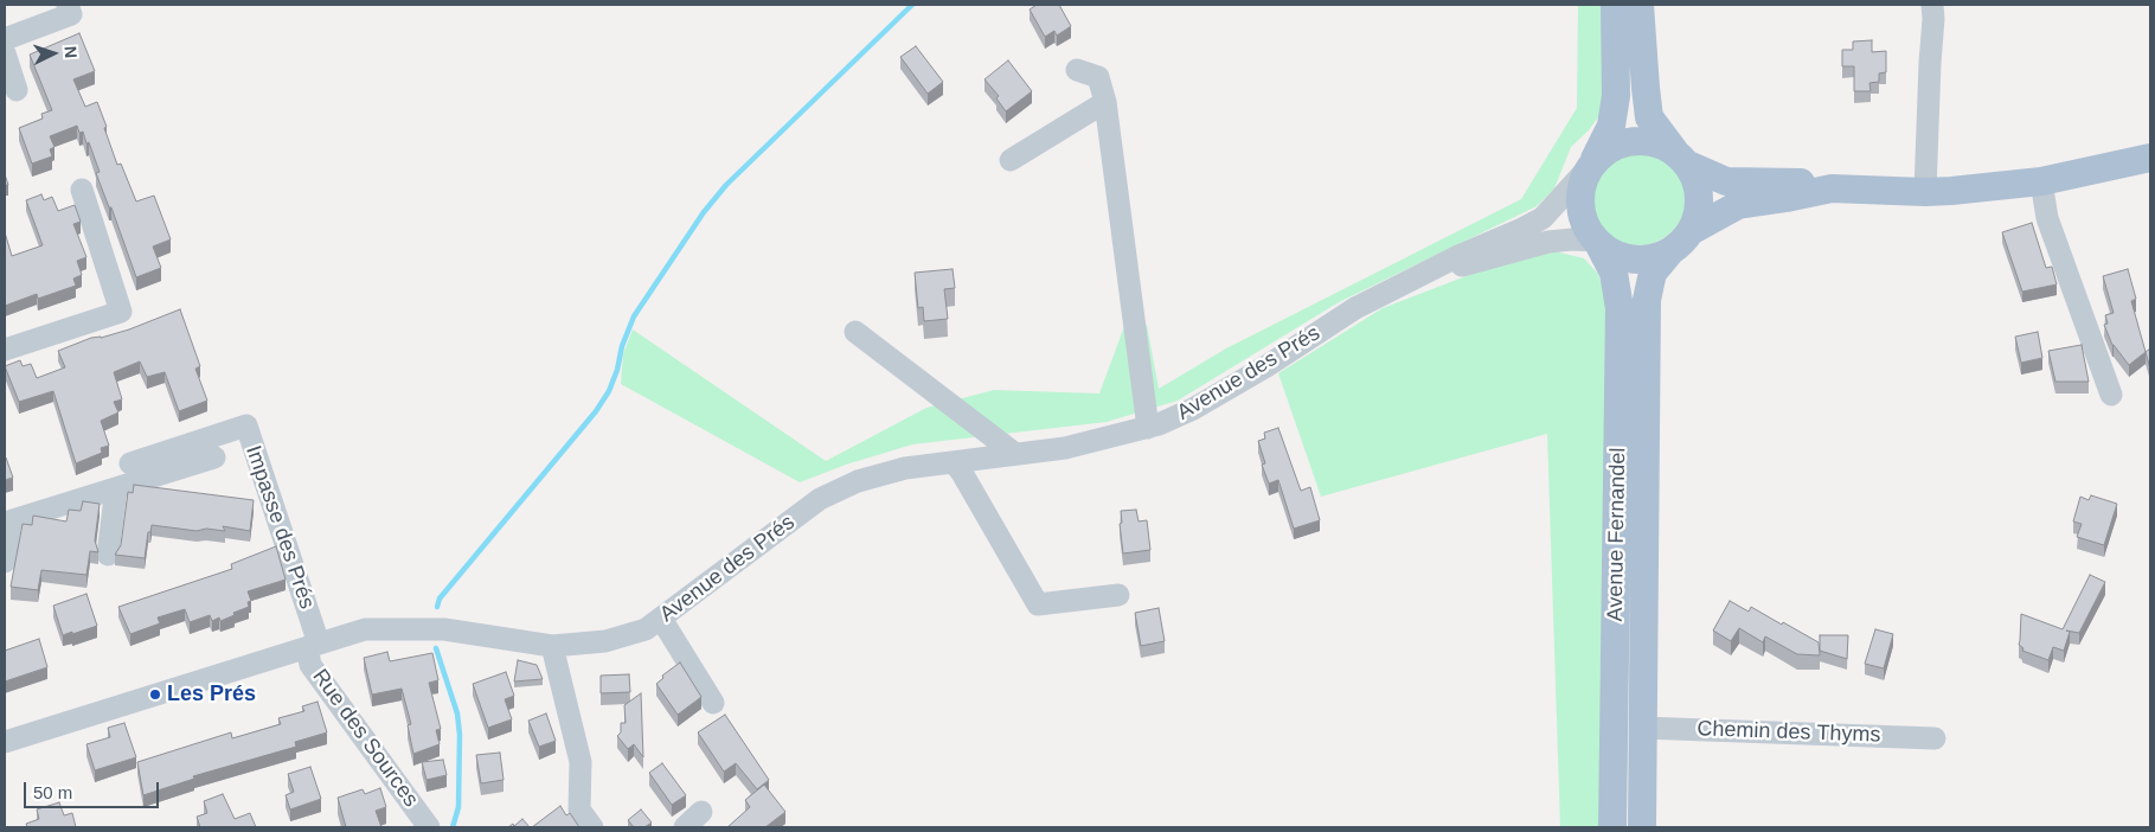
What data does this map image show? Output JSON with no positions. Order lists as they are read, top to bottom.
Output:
{
  "streets": {
    "main road": ["Avenue Fernandel"],
    "street": [
      "Avenue des Prés",
      "Impasse des Prés",
      "Chemin des Thyms",
      "Rue des Sources"
    ]
  },
  "crossings": [
    ["Avenue des Prés", "Impasse des Prés"],
    ["Avenue des Prés", "Avenue Fernandel"],
    ["Avenue des Prés", "Rue des Sources"],
    ["Impasse des Prés", "Rue des Sources"],
    ["Avenue Fernandel", "Chemin des Thyms"]
  ],
  "places": ["Les Prés"],
  "scale_bar": "50 m",
  "north": "right"
}
